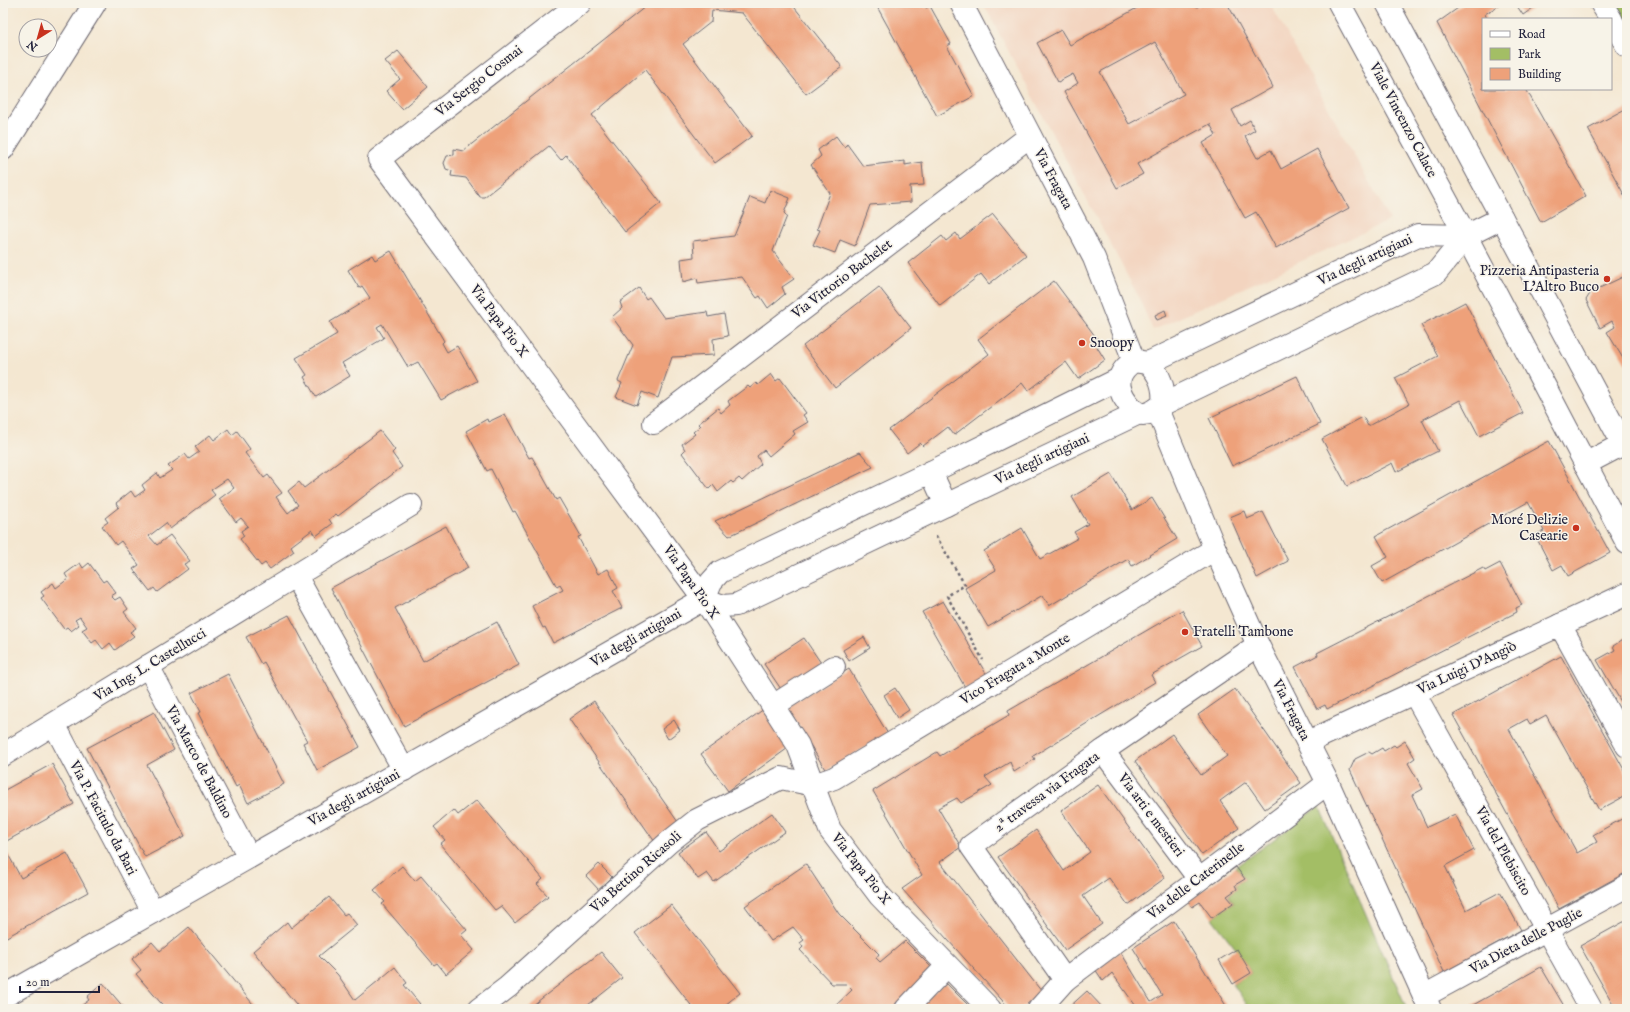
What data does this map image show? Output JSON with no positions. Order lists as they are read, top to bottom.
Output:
{
  "streets": {
    "street": [
      "Via Sergio Cosmai",
      "Viale Vincenzo Calace",
      "Via Fragata",
      "Via degli artigiani",
      "Via Vittorio Bachelet",
      "Via Papa Pio X",
      "Via Ing. L. Castellucci",
      "Via Luigi D'Angiò",
      "Vico Fragata a Monte",
      "Via Marco de Baldino",
      "2ª travessa via Fragata",
      "Via arti e mestieri",
      "Via P. Facitulo da Bari",
      "Via del Plebiscito",
      "Via Bettino Ricasoli",
      "Via delle Caterinelle",
      "Via Dieta delle Puglie"
    ]
  },
  "crossings": [
    ["Via Sergio Cosmai", "Via Papa Pio X"],
    ["Viale Vincenzo Calace", "Via degli artigiani"],
    ["Via Fragata", "Via degli artigiani"],
    ["Via Fragata", "Via Vittorio Bachelet"],
    ["Via Fragata", "Via Luigi D'Angiò"],
    ["Via Fragata", "Vico Fragata a Monte"],
    ["Via Fragata", "2ª travessa via Fragata"],
    ["Via Fragata", "Via delle Caterinelle"],
    ["Via Fragata", "Via Dieta delle Puglie"],
    ["Via degli artigiani", "Via Papa Pio X"],
    ["Via degli artigiani", "Via Marco de Baldino"],
    ["Via degli artigiani", "Via P. Facitulo da Bari"],
    ["Via Papa Pio X", "Vico Fragata a Monte"],
    ["Via Papa Pio X", "Via Bettino Ricasoli"],
    ["Via Ing. L. Castellucci", "Via Marco de Baldino"],
    ["Via Ing. L. Castellucci", "Via P. Facitulo da Bari"],
    ["Via Luigi D'Angiò", "Via del Plebiscito"],
    ["Vico Fragata a Monte", "Via Bettino Ricasoli"],
    ["2ª travessa via Fragata", "Via arti e mestieri"],
    ["2ª travessa via Fragata", "Via delle Caterinelle"],
    ["Via arti e mestieri", "Via delle Caterinelle"],
    ["Via del Plebiscito", "Via Dieta delle Puglie"]
  ],
  "places": [
    "Pizzeria Antipasteria L'Altro Buco",
    "Snoopy",
    "Moré Delizie Casearie",
    "Fratelli Tambone"
  ],
  "legend": ["Road", "Park", "Building"],
  "scale_bar": "20 m",
  "north": "bottom left"
}
